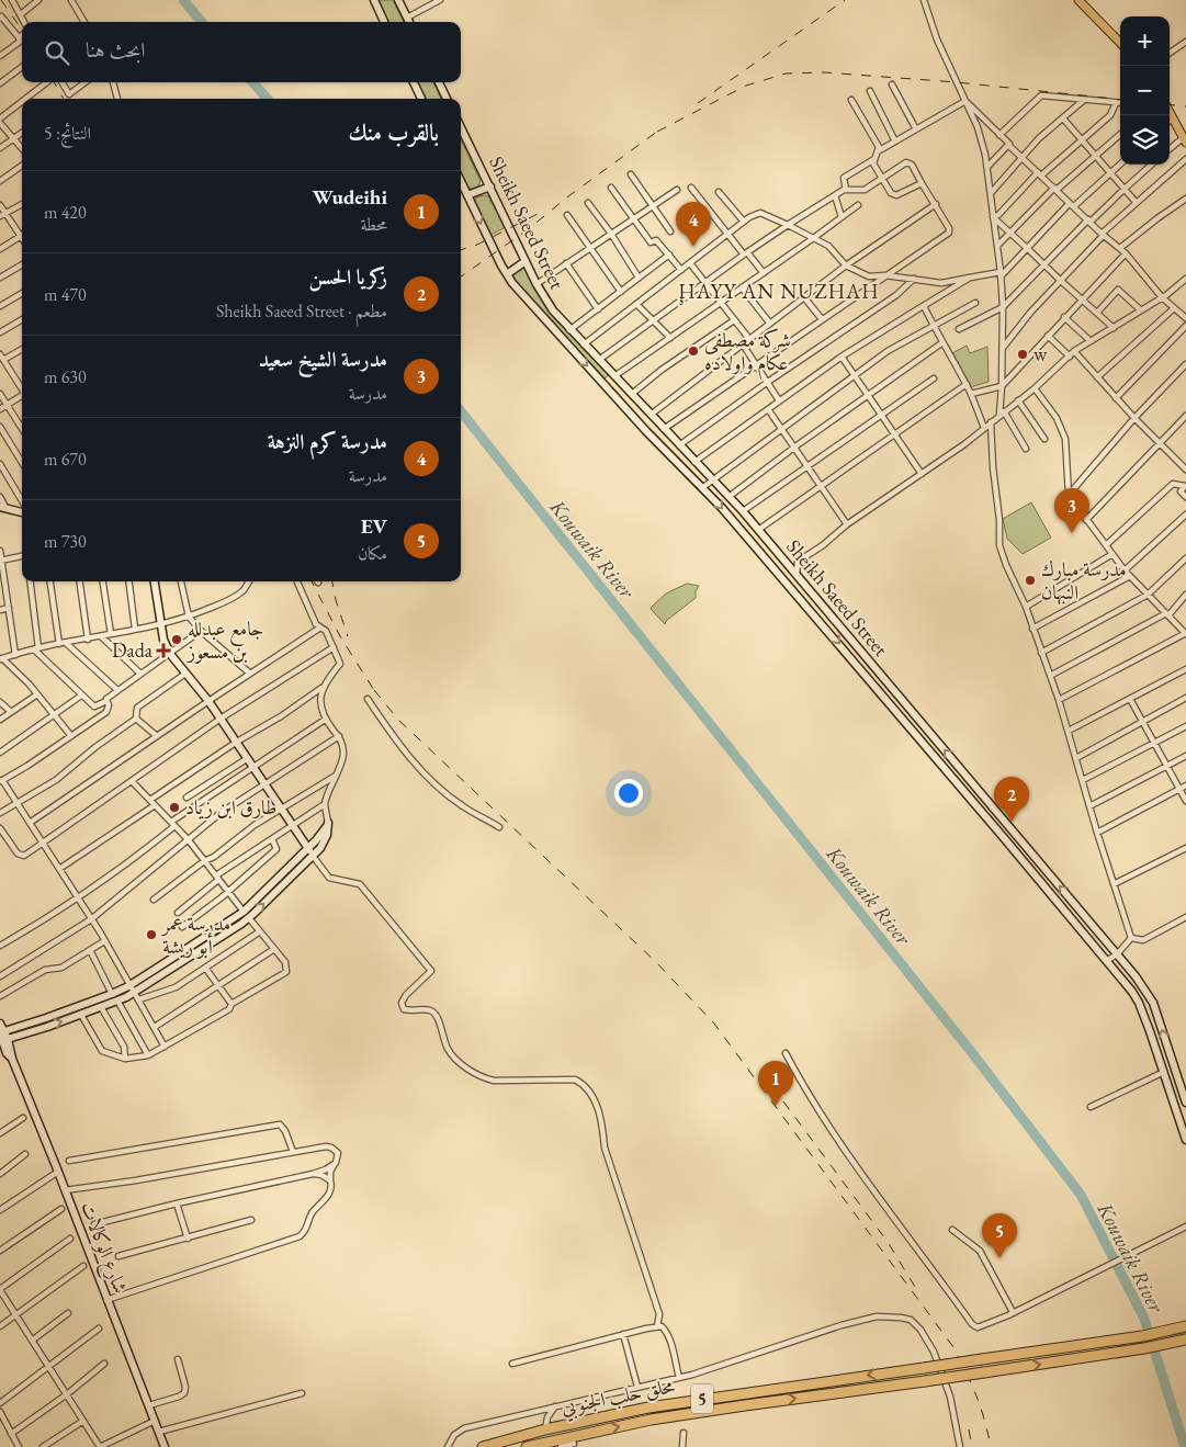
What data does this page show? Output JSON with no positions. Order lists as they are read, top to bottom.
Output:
{
  "streets": {
    "highway": ["محلق حلب الجنوبي", "5"],
    "main road": ["Sheikh Saeed Street", "شارع الوكالات"]
  },
  "districts": ["ḨAYY AN NUZHAH"],
  "water": ["Kouwaik River"],
  "places": {
    "other": [
      "شركة مصطفى عكام واولاده",
      "w",
      "مدرسة مبارك النبهان",
      "جامع عبدلله بن مسعوز",
      "طارق ابن زياد",
      "مدرسة عمر أبو ريشة"
    ],
    "health": ["Dada"]
  },
  "page": {
    "map_buttons": ["+", "−"],
    "search": "ابحث هنا",
    "heading": ["بالقرب منك", "النتائج: 5"],
    "list": [
      {
        "mark": "1",
        "name": "Wudeihi",
        "note": "محطة",
        "value": "420 m"
      },
      {
        "mark": "2",
        "name": "زكريا الحسن",
        "note": "مطعم · Sheikh Saeed Street",
        "value": "470 m"
      },
      {
        "mark": "3",
        "name": "مدرسة الشيخ سعيد",
        "note": "مدرسة",
        "value": "630 m"
      },
      {
        "mark": "4",
        "name": "مدرسة كرم النزهة",
        "note": "مدرسة",
        "value": "670 m"
      },
      {
        "mark": "5",
        "name": "EV",
        "note": "مكان",
        "value": "730 m"
      }
    ],
    "pins": [
      "4",
      "3",
      "2",
      "1",
      "5"
    ]
  }
}
